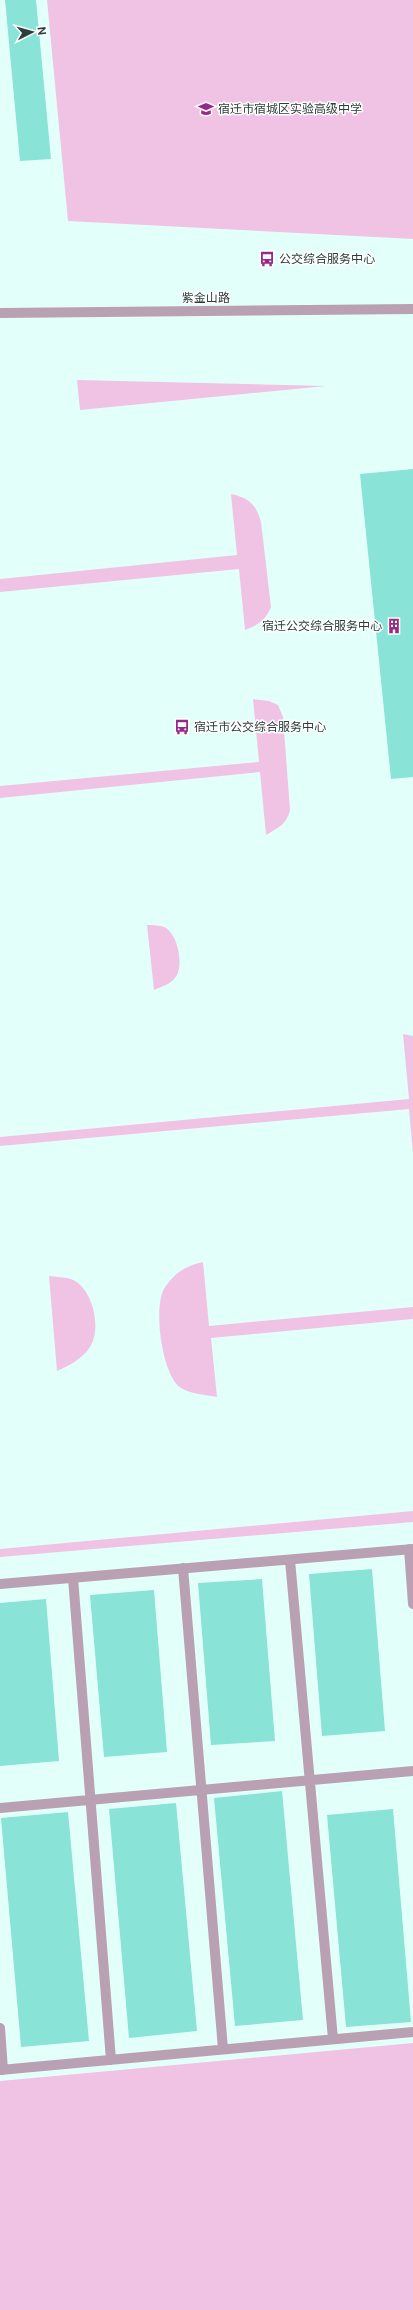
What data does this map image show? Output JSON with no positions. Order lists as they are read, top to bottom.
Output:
{
  "streets": {
    "street": ["紫金山路"]
  },
  "places": {
    "school or university": ["宿迁市宿城区实验高级中学"],
    "bus stop": ["公交综合服务中心", "宿迁市公交综合服务中心"],
    "building": ["宿迁公交综合服务中心"]
  },
  "north": "right"
}
